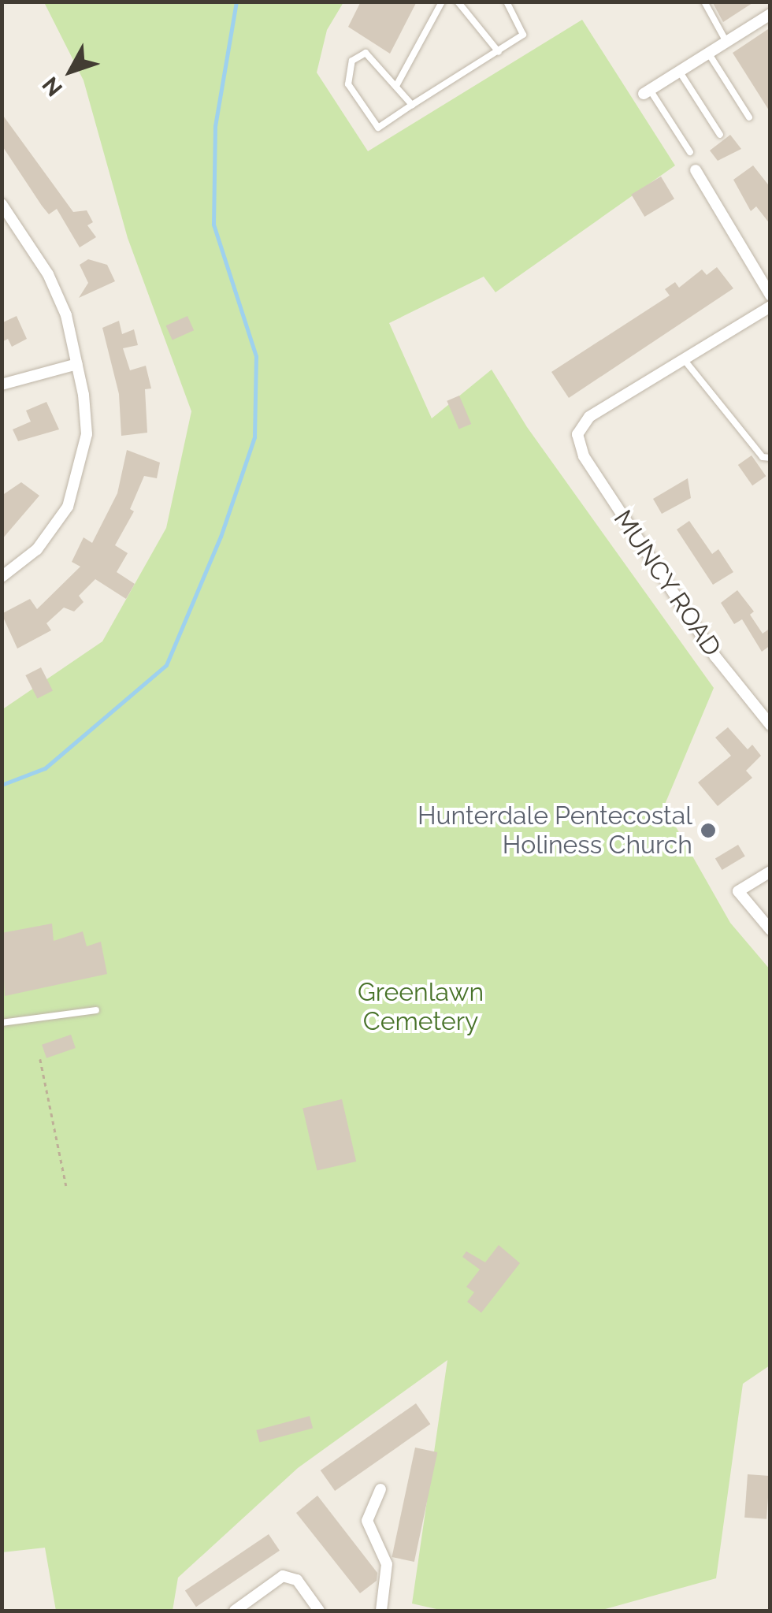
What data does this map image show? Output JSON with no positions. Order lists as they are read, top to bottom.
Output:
{
  "streets": {
    "street": ["MUNCY ROAD"]
  },
  "parks": ["Greenlawn Cemetery"],
  "places": ["Hunterdale Pentecostal Holiness Church"],
  "north": "bottom left"
}
